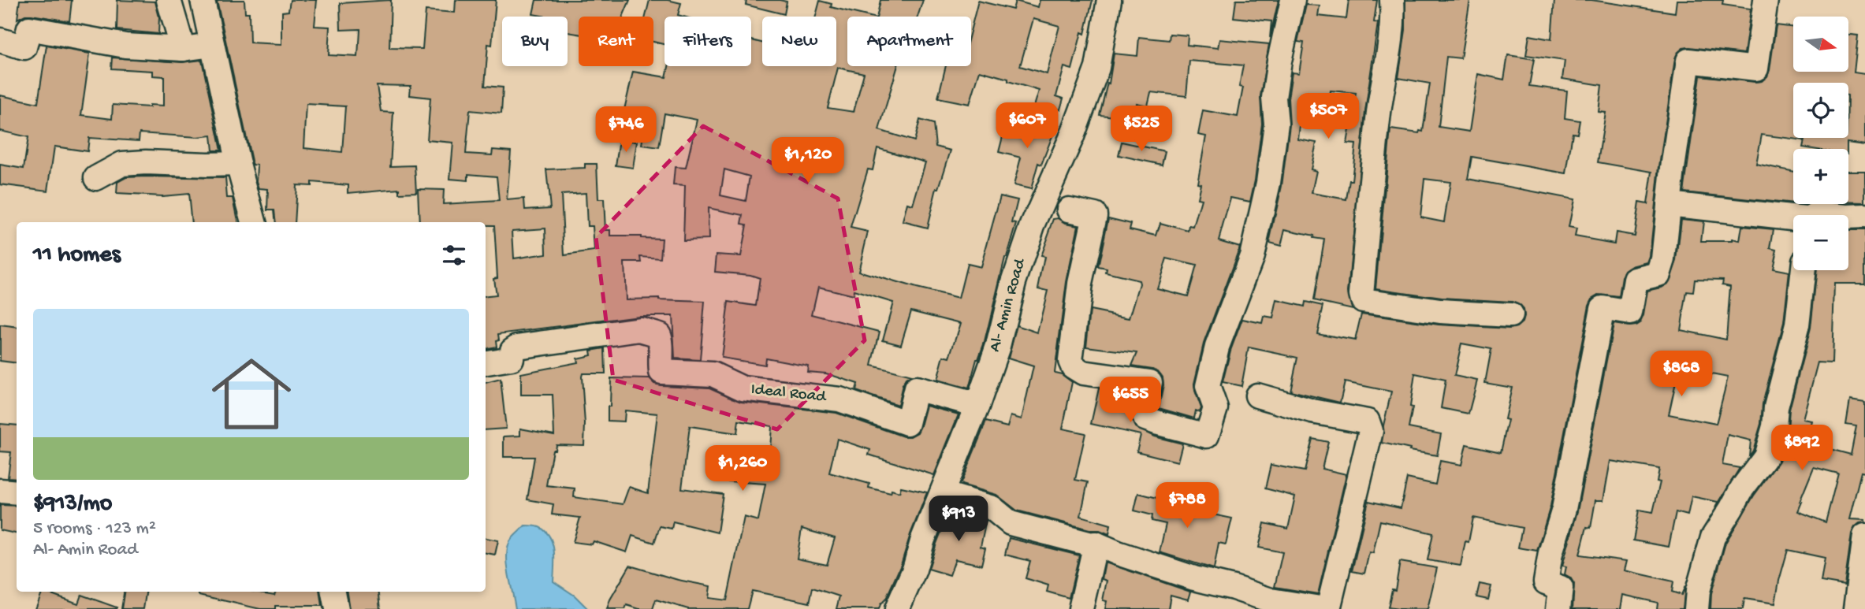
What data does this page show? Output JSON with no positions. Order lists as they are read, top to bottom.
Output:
{
  "streets": {
    "street": ["Al- Amin Road", "Ideal Road"]
  },
  "crossings": [
    ["Al- Amin Road", "Ideal Road"]
  ],
  "north": "right",
  "page": {
    "map_buttons": ["+", "−"],
    "chip": [
      "Buy",
      "Rent",
      "Filters",
      "New",
      "Apartment"
    ],
    "price": [
      "$507",
      "$607",
      "$525",
      "$746",
      "$1,120",
      "$868",
      "$655",
      "$892",
      "$1,260",
      "$788",
      "$913"
    ],
    "heading": "11 homes",
    "list": [
      {
        "name": "$913/mo",
        "note": "5 rooms · 123 m² · Al- Amin Road"
      }
    ]
  }
}
